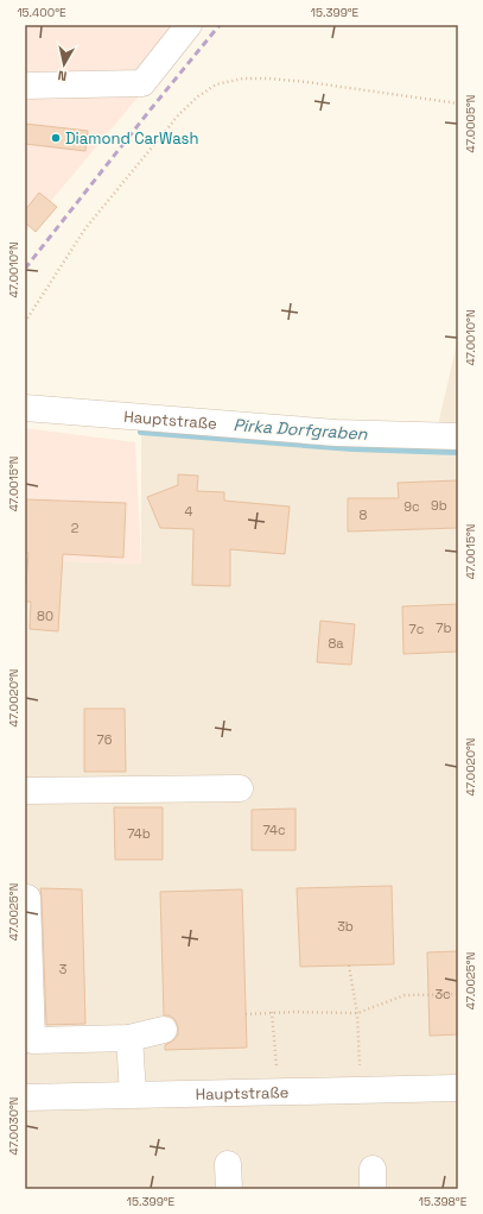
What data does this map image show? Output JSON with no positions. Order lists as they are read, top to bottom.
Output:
{
  "streets": {
    "street": ["Hauptstraße"]
  },
  "water": ["Pirka Dorfgraben"],
  "places": ["Diamond CarWash"],
  "house_numbers": [
    "9b",
    "9c",
    "4",
    "8",
    "2",
    "80",
    "7b",
    "7c",
    "8a",
    "76",
    "74c",
    "74b",
    "3b",
    "3",
    "3c"
  ],
  "north": "bottom",
  "coordinates": [
    "15.400°E",
    "15.399°E",
    "47.0005°N",
    "47.0010°N",
    "47.0015°N",
    "47.0020°N",
    "47.0025°N",
    "47.0030°N",
    "15.398°E"
  ]
}
